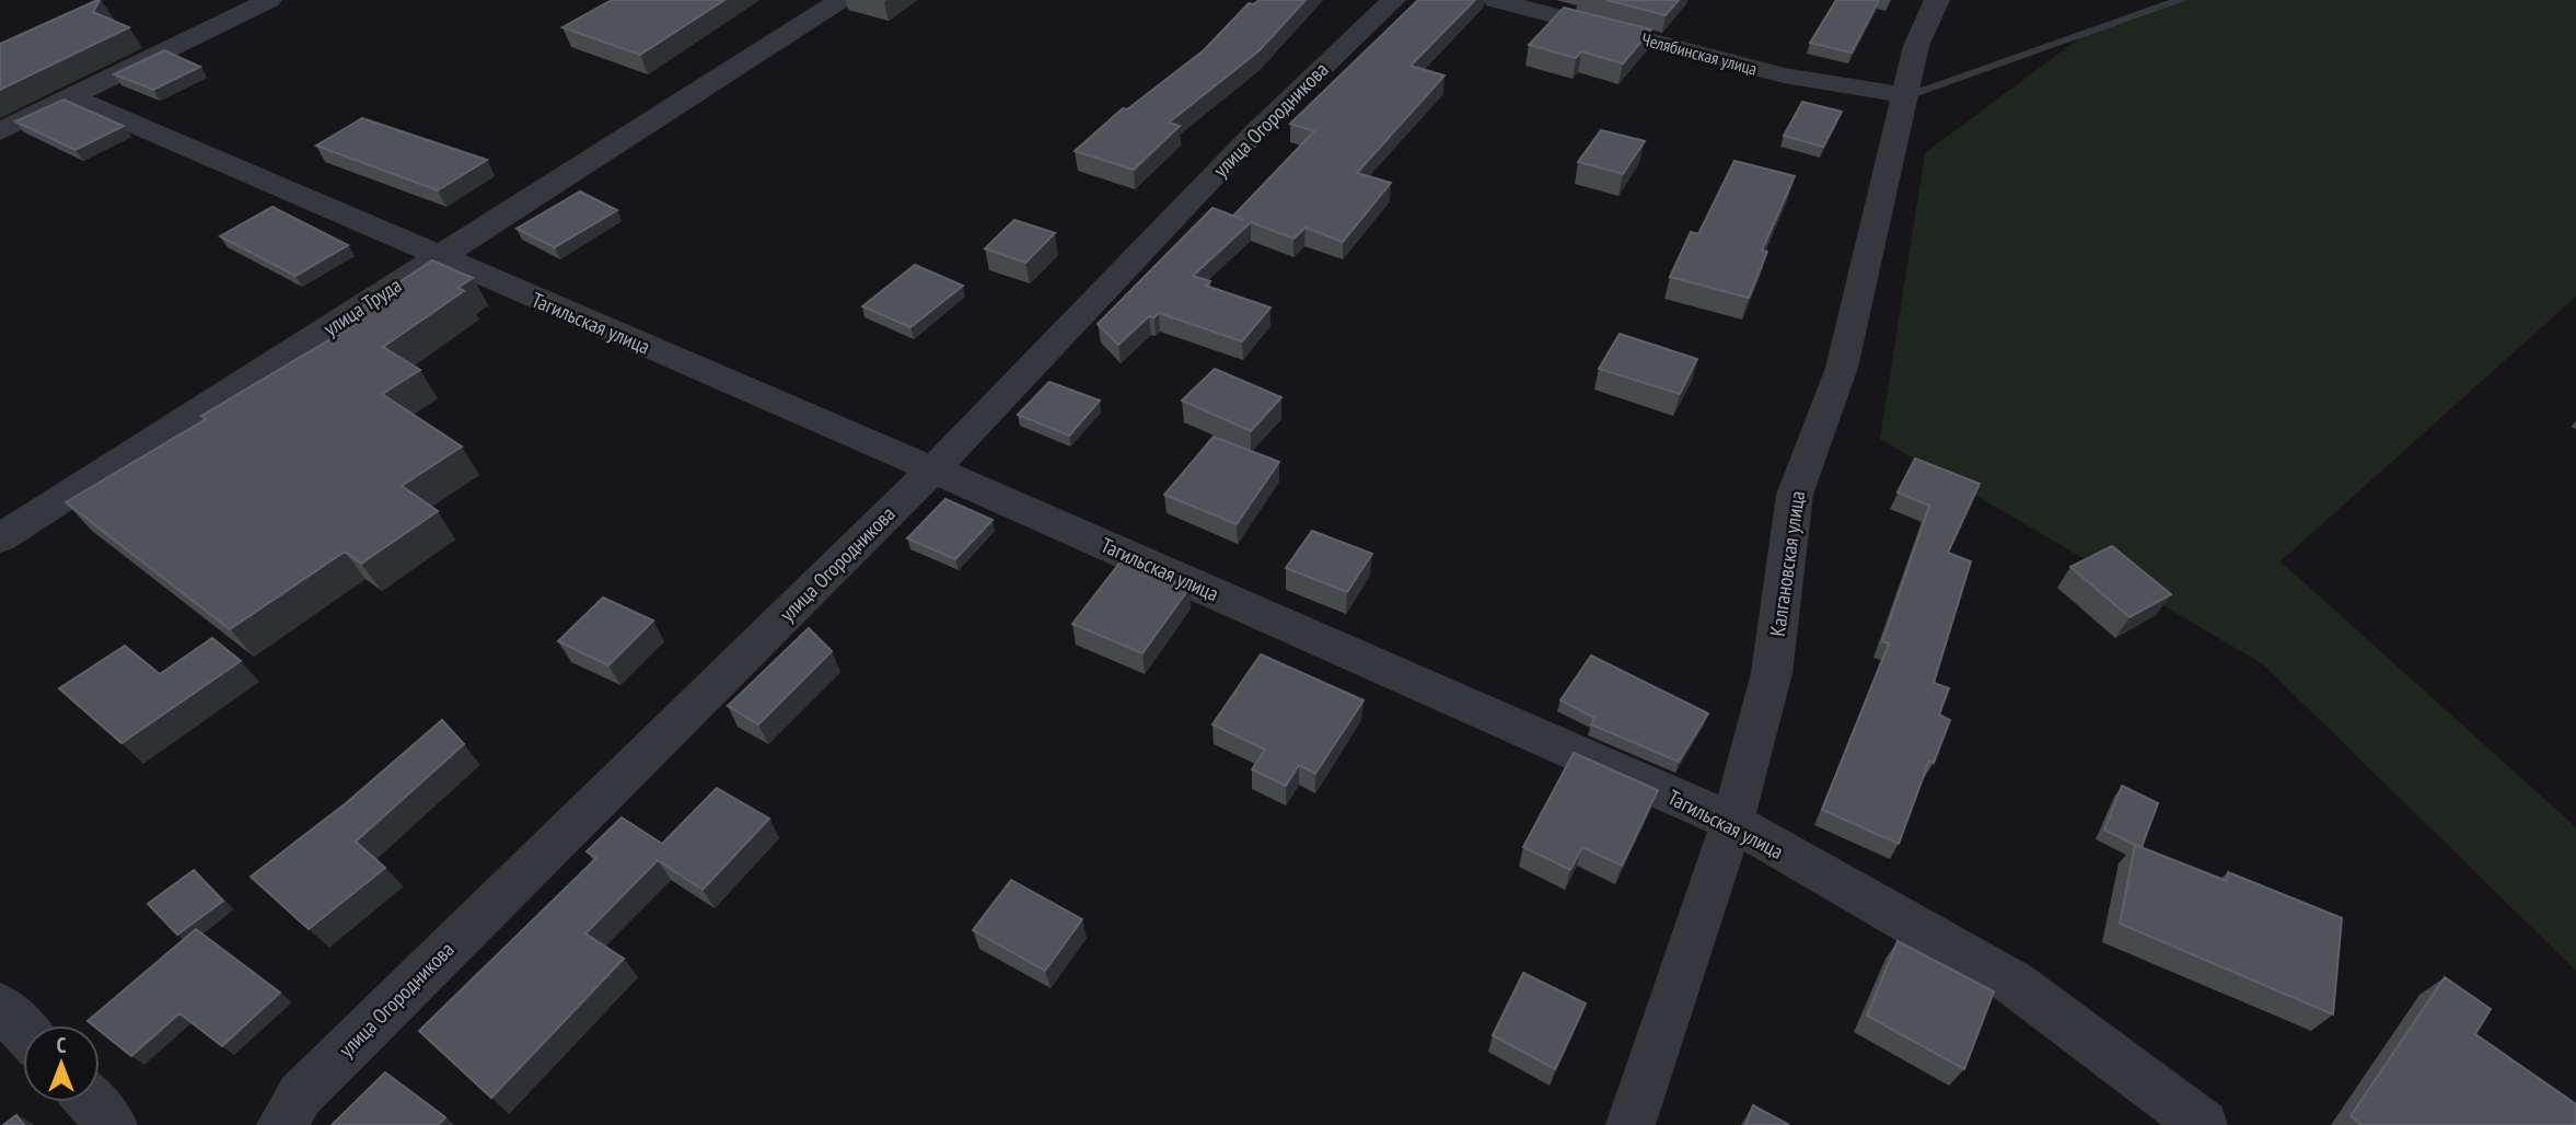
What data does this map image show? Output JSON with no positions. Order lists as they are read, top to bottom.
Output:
{
  "streets": {
    "street": [
      "Челябинская улица",
      "улица Огородникова",
      "улица Труда",
      "Тагильская улица",
      "Калгановская улица"
    ]
  },
  "crossings": [
    ["Челябинская улица", "Калгановская улица"],
    ["улица Огородникова", "Тагильская улица"],
    ["улица Труда", "Тагильская улица"],
    ["Тагильская улица", "Калгановская улица"]
  ],
  "north": "top"
}
